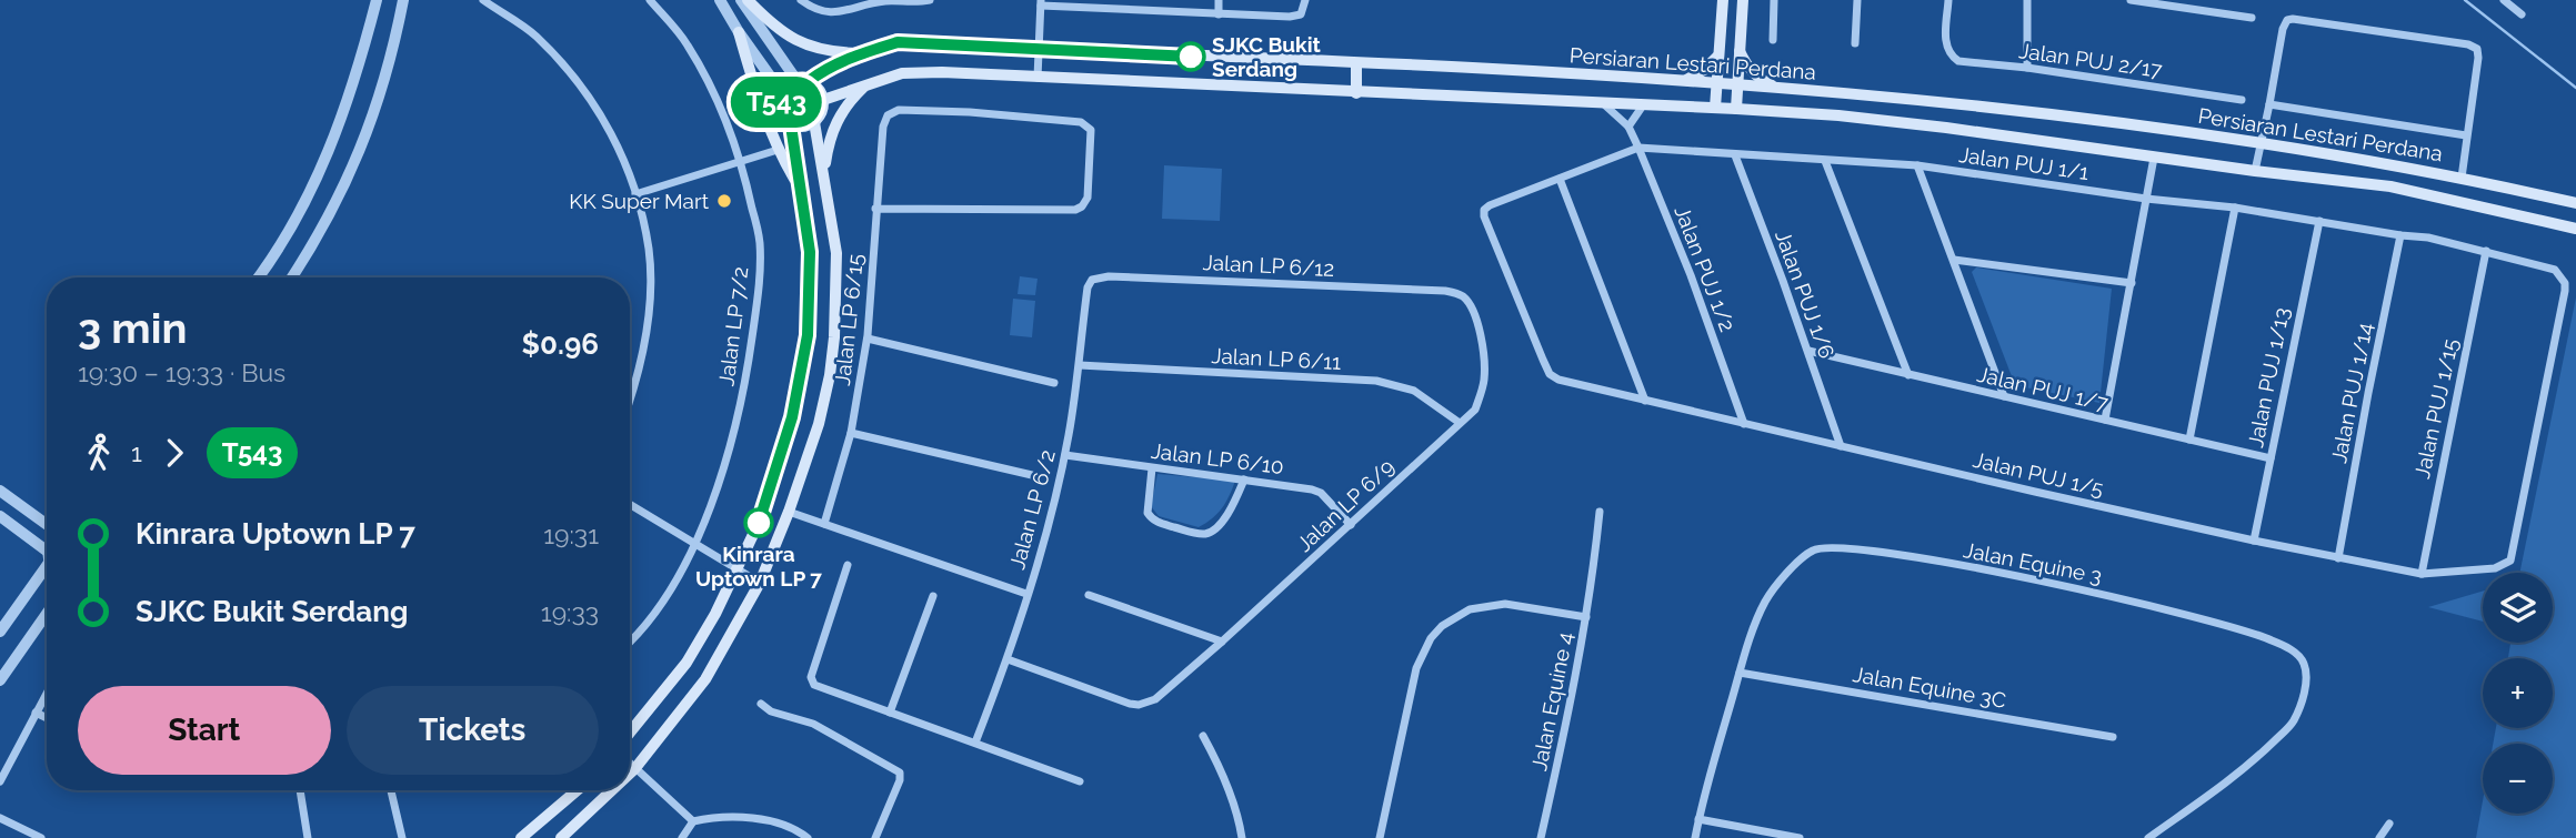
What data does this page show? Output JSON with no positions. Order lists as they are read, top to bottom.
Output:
{
  "streets": {
    "main road": ["Persiaran Lestari Perdana"],
    "street": [
      "Jalan PUJ 2/17",
      "Jalan PUJ 1/1",
      "Jalan LP 6/12",
      "Jalan PUJ 1/2",
      "Jalan PUJ 1/6",
      "Jalan LP 6/15",
      "Jalan LP 7/2",
      "Jalan LP 6/11",
      "Jalan PUJ 1/13",
      "Jalan PUJ 1/7",
      "Jalan PUJ 1/14",
      "Jalan PUJ 1/15",
      "Jalan LP 6/10",
      "Jalan PUJ 1/5",
      "Jalan LP 6/9",
      "Jalan LP 6/2",
      "Jalan Equine 3",
      "Jalan Equine 3C",
      "Jalan Equine 4"
    ]
  },
  "crossings": [
    ["Persiaran Lestari Perdana", "Jalan PUJ 1/2"],
    ["Jalan PUJ 1/1", "Jalan PUJ 1/2"],
    ["Jalan PUJ 1/1", "Jalan PUJ 1/6"],
    ["Jalan PUJ 1/1", "Jalan PUJ 1/13"],
    ["Jalan PUJ 1/1", "Jalan PUJ 1/14"],
    ["Jalan PUJ 1/1", "Jalan PUJ 1/15"],
    ["Jalan PUJ 1/1", "Jalan PUJ 1/5"],
    ["Jalan LP 6/12", "Jalan LP 6/9"],
    ["Jalan LP 6/12", "Jalan LP 6/2"],
    ["Jalan PUJ 1/2", "Jalan PUJ 1/5"],
    ["Jalan PUJ 1/6", "Jalan PUJ 1/7"],
    ["Jalan PUJ 1/6", "Jalan PUJ 1/5"],
    ["Jalan LP 6/11", "Jalan LP 6/9"],
    ["Jalan LP 6/11", "Jalan LP 6/2"],
    ["Jalan PUJ 1/13", "Jalan PUJ 1/7"],
    ["Jalan PUJ 1/13", "Jalan PUJ 1/5"],
    ["Jalan PUJ 1/14", "Jalan PUJ 1/5"],
    ["Jalan PUJ 1/15", "Jalan PUJ 1/5"],
    ["Jalan LP 6/10", "Jalan LP 6/9"],
    ["Jalan LP 6/10", "Jalan LP 6/2"],
    ["Jalan LP 6/9", "Jalan LP 6/2"],
    ["Jalan Equine 3", "Jalan Equine 3C"]
  ],
  "places": ["SJKC Bukit Serdang", "KK Super Mart", "Kinrara Uptown LP 7"],
  "lines": ["bus line T543"],
  "page": {
    "on_map": "T543",
    "heading": ["3 min", "19:30 – 19:33 · Bus", "$0.96"],
    "legs": ["1", "T543"],
    "list": [
      {
        "name": "Kinrara Uptown LP 7",
        "value": "19:31"
      },
      {
        "name": "SJKC Bukit Serdang",
        "value": "19:33"
      }
    ],
    "map_buttons": ["+", "−"],
    "buttons": ["Start", "Tickets"]
  }
}
